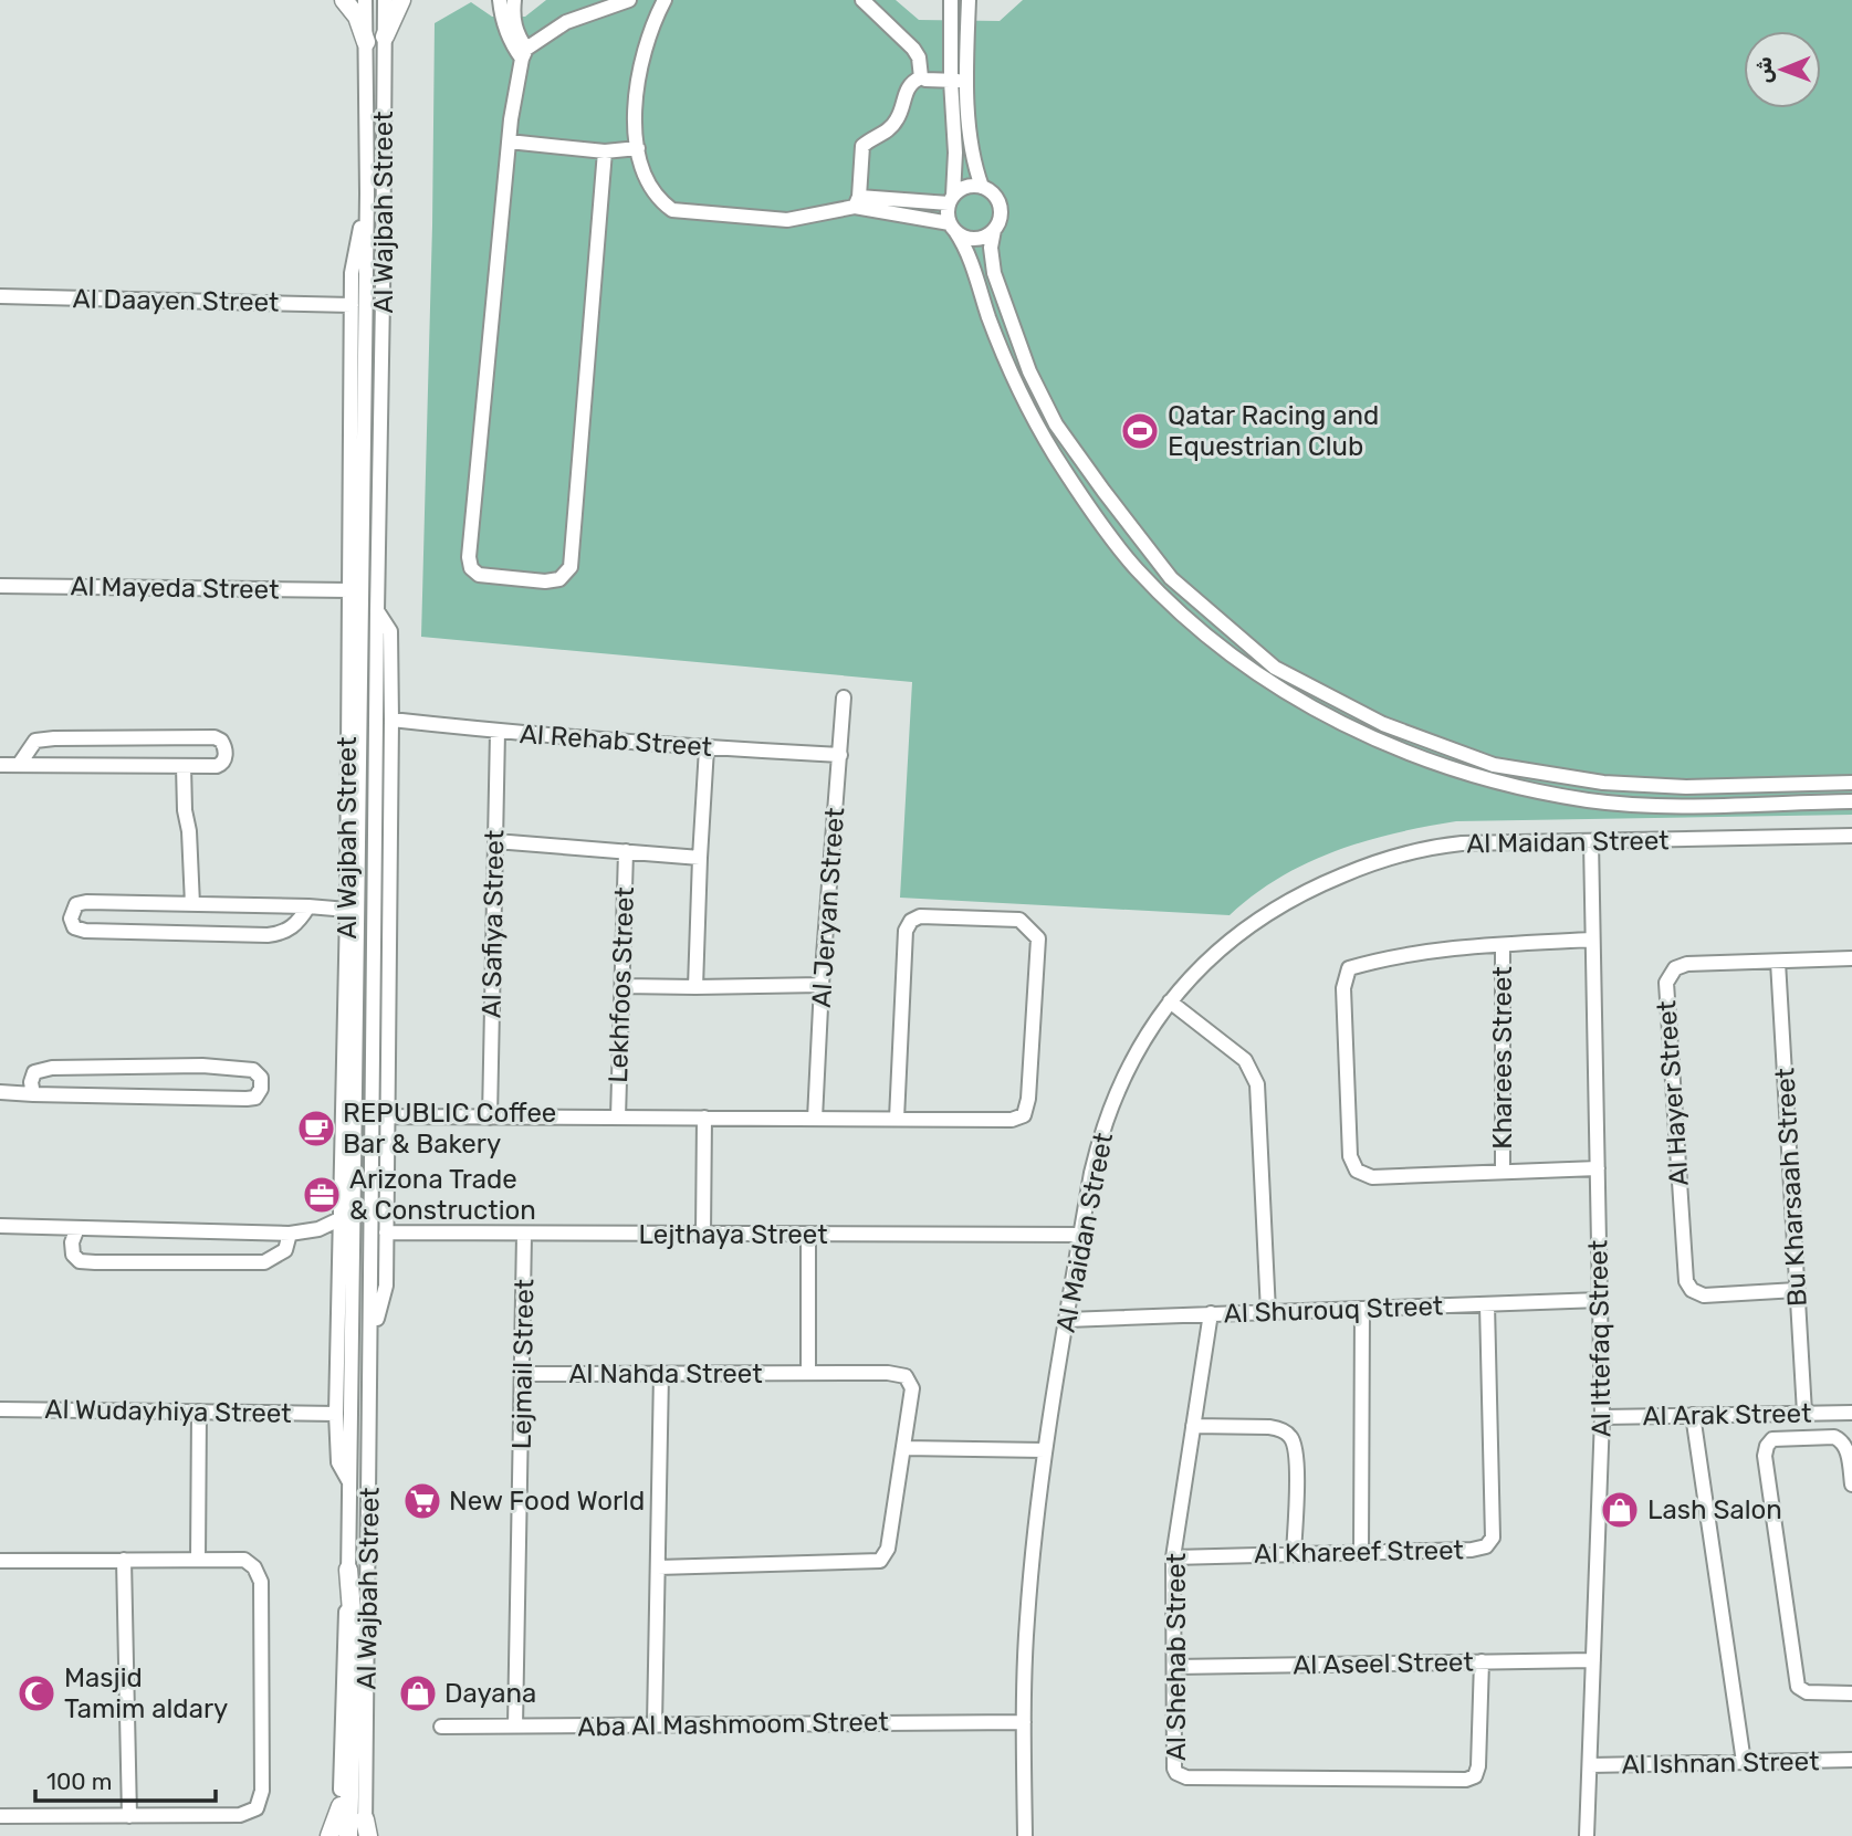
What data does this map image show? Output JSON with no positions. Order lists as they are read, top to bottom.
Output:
{
  "streets": {
    "street": [
      "Al Wajbah Street",
      "Al Daayen Street",
      "Al Mayeda Street",
      "Al Rehab Street",
      "Al Maidan Street",
      "Al Jeryan Street",
      "Al Safiya Street",
      "Lekhfoos Street",
      "Kharees Street",
      "Al Hayer Street",
      "Bu Kharsaah Street",
      "Lejthaya Street",
      "Al Shurouq Street",
      "Al Ittefaq Street",
      "Lejmail Street",
      "Al Nahda Street",
      "Al Wudayhiya Street",
      "Al Arak Street",
      "Al Khareef Street",
      "Al Shehab Street",
      "Al Aseel Street",
      "Aba Al Mashmoom Street",
      "Al Ishnan Street"
    ]
  },
  "crossings": [
    ["Al Wajbah Street", "Al Daayen Street"],
    ["Al Wajbah Street", "Al Mayeda Street"],
    ["Al Wajbah Street", "Al Rehab Street"],
    ["Al Wajbah Street", "Lejthaya Street"],
    ["Al Wajbah Street", "Al Wudayhiya Street"],
    ["Al Rehab Street", "Al Jeryan Street"],
    ["Al Rehab Street", "Al Safiya Street"],
    ["Al Maidan Street", "Lejthaya Street"],
    ["Al Maidan Street", "Al Shurouq Street"],
    ["Al Maidan Street", "Al Ittefaq Street"],
    ["Al Maidan Street", "Aba Al Mashmoom Street"],
    ["Al Hayer Street", "Bu Kharsaah Street"],
    ["Bu Kharsaah Street", "Al Arak Street"],
    ["Lejthaya Street", "Lejmail Street"],
    ["Al Shurouq Street", "Al Ittefaq Street"],
    ["Al Shurouq Street", "Al Khareef Street"],
    ["Al Shurouq Street", "Al Shehab Street"],
    ["Al Ittefaq Street", "Al Arak Street"],
    ["Al Ittefaq Street", "Al Aseel Street"],
    ["Al Ittefaq Street", "Al Ishnan Street"],
    ["Lejmail Street", "Al Nahda Street"],
    ["Lejmail Street", "Aba Al Mashmoom Street"],
    ["Al Khareef Street", "Al Shehab Street"],
    ["Al Shehab Street", "Al Aseel Street"]
  ],
  "places": {
    "sports": ["Qatar Racing and Equestrian Club"],
    "cafe": ["REPUBLIC Coffee Bar & Bakery"],
    "office": ["Arizona Trade & Construction"],
    "supermarket": ["New Food World"],
    "shop": ["Lash Salon", "Dayana"],
    "mosque": ["Masjid Tamim aldary"]
  },
  "scale_bar": "100 m",
  "north": "left"
}
